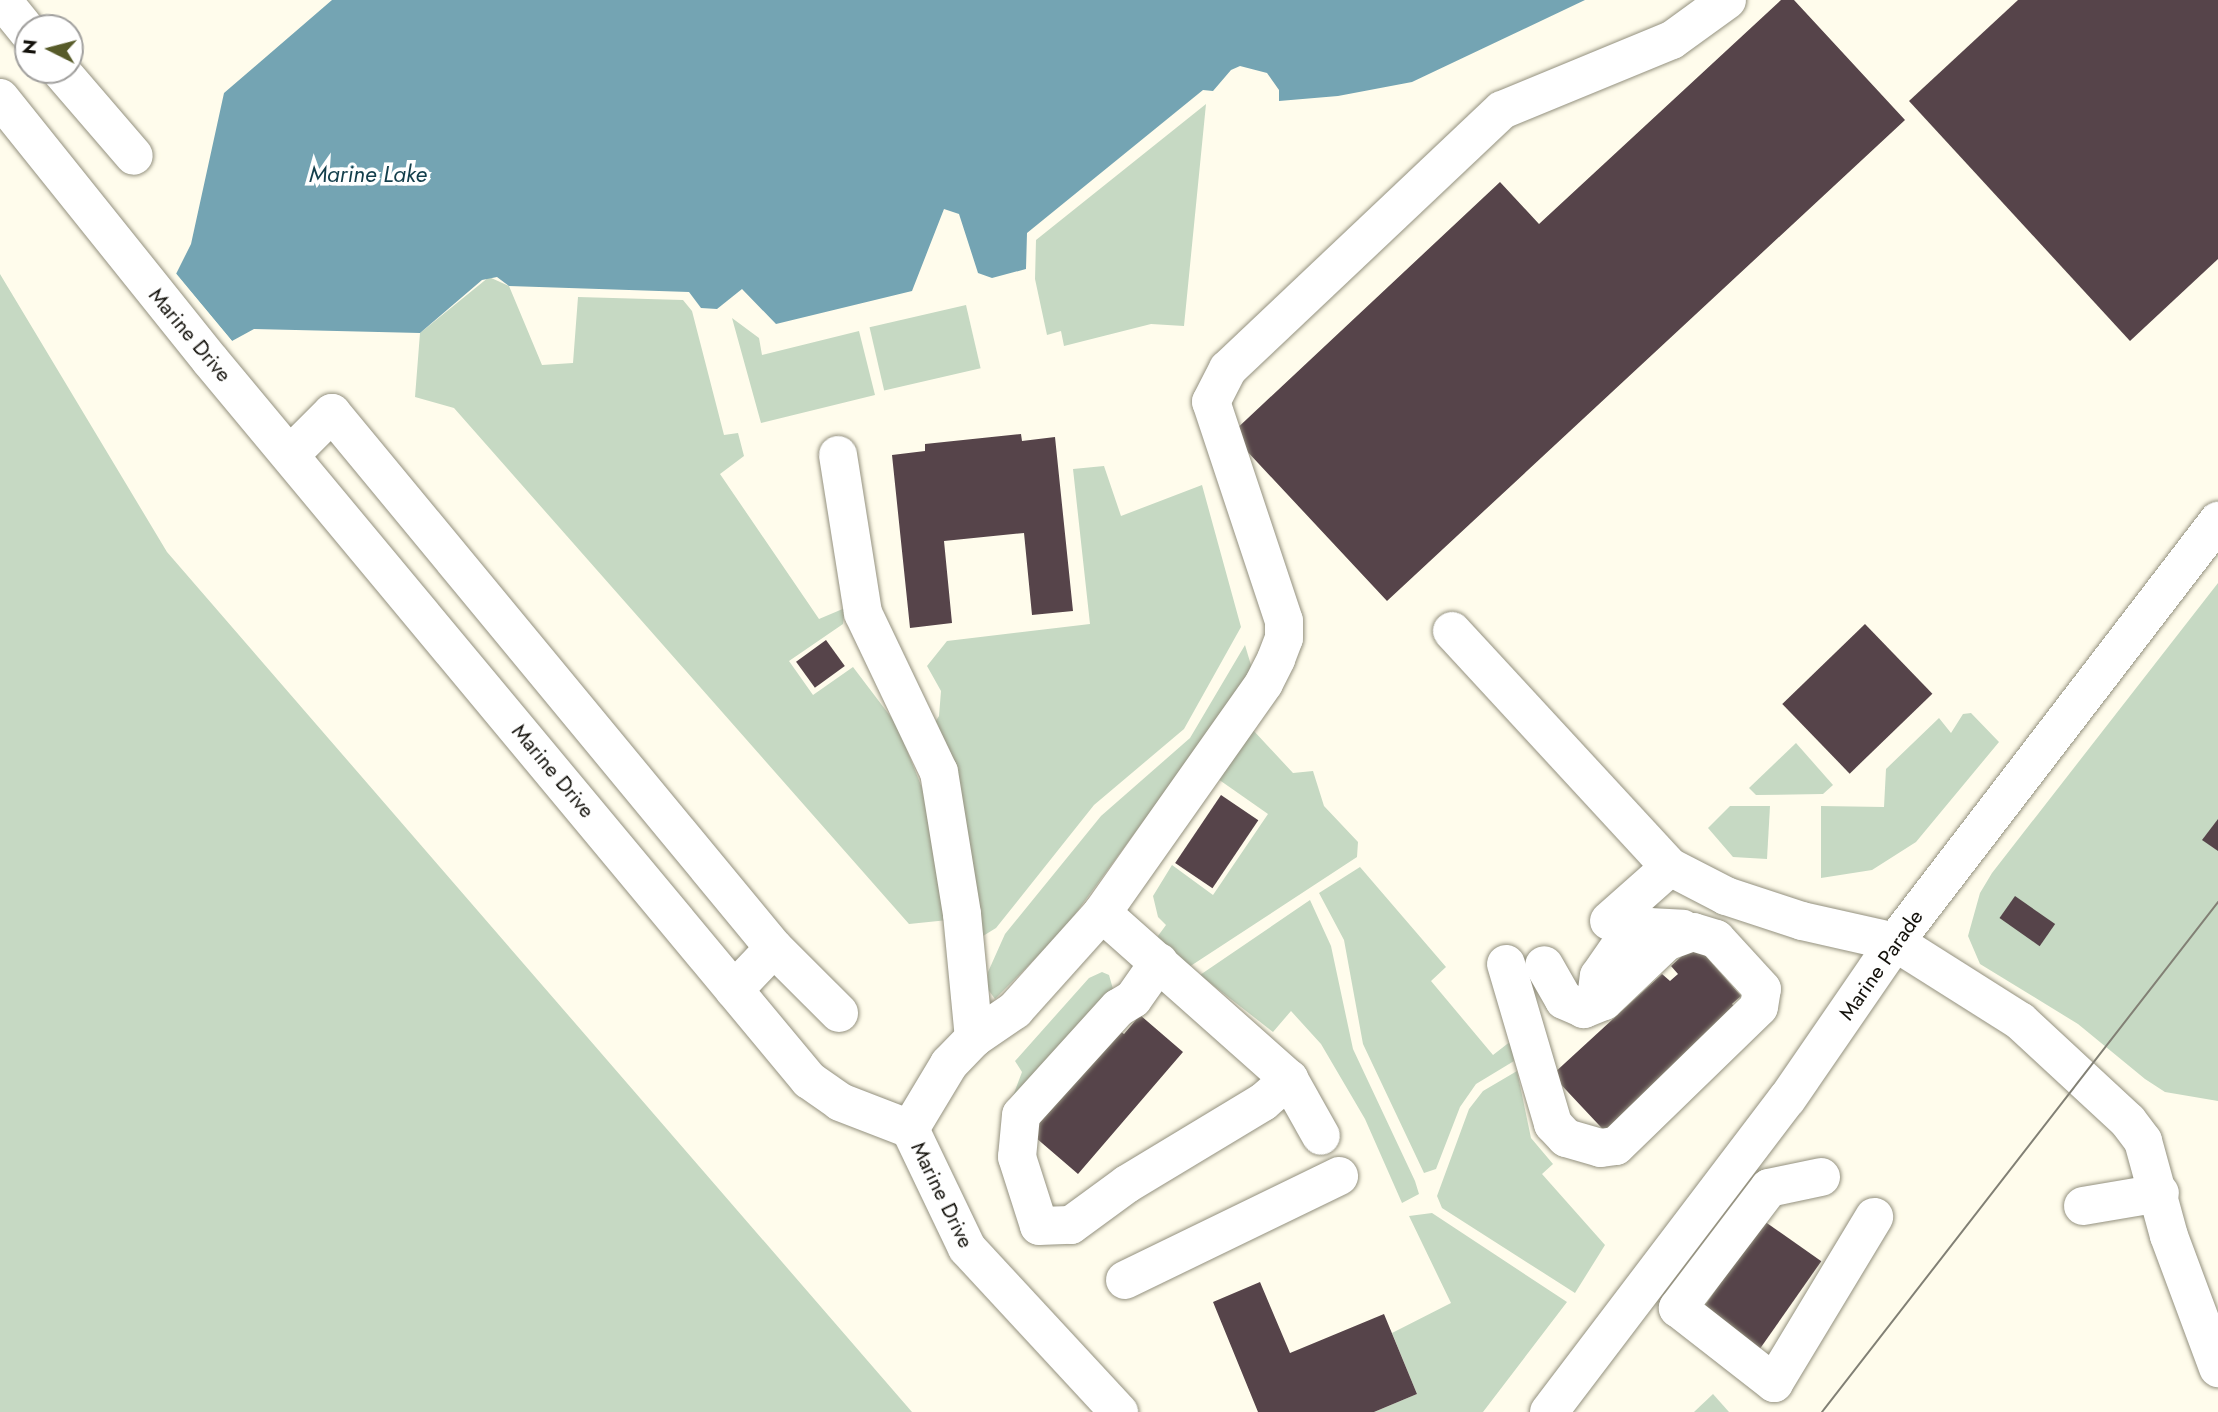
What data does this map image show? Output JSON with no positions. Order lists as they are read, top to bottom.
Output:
{
  "streets": {
    "street": ["Marine Drive", "Marine Parade"]
  },
  "water": ["Marine Lake"],
  "north": "left"
}
